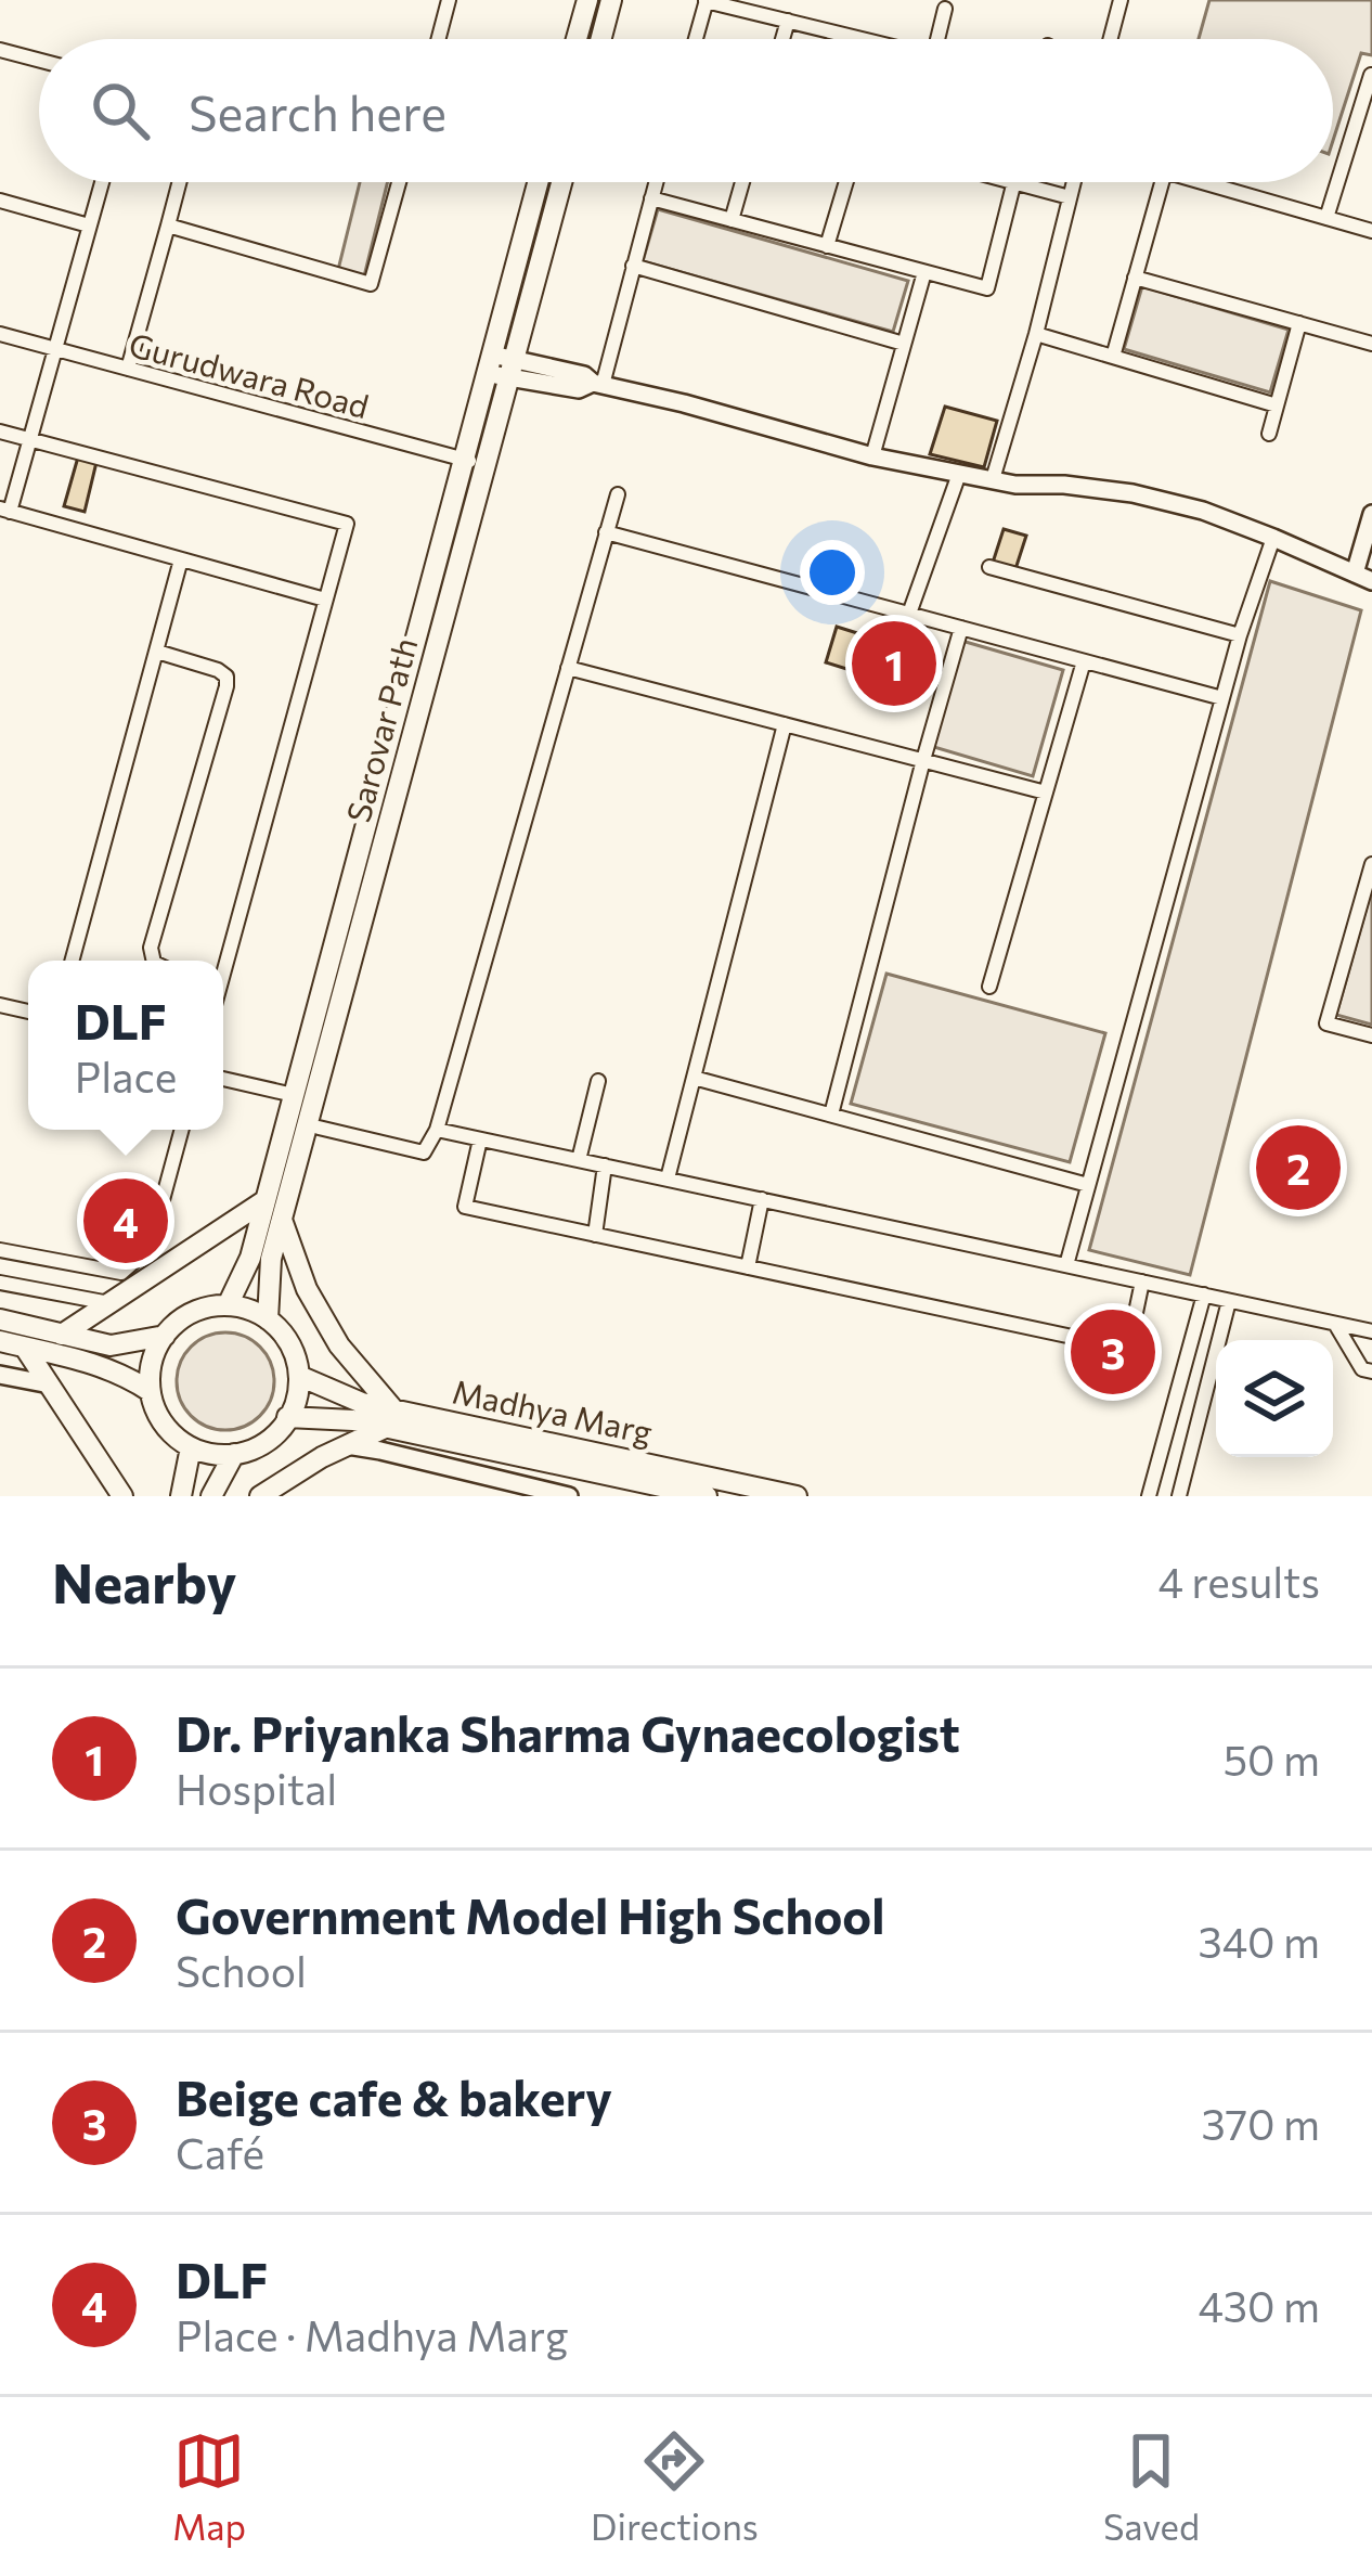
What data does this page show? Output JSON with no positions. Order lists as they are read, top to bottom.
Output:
{
  "streets": {
    "main road": ["Sarovar Path", "Madhya Marg"],
    "street": ["Gurudwara Road"]
  },
  "crossings": [
    ["Gurudwara Road", "Sarovar Path"],
    ["Sarovar Path", "Madhya Marg"]
  ],
  "page": {
    "search": "Search here",
    "pins": [
      "1",
      "2",
      "4",
      "3"
    ],
    "popup": ["DLF", "Place"],
    "heading": ["Nearby", "4 results"],
    "list": [
      {
        "mark": "1",
        "name": "Dr. Priyanka Sharma Gynaecologist",
        "note": "Hospital",
        "value": "50 m"
      },
      {
        "mark": "2",
        "name": "Government Model High School",
        "note": "School",
        "value": "340 m"
      },
      {
        "mark": "3",
        "name": "Beige cafe & bakery",
        "note": "Café",
        "value": "370 m"
      },
      {
        "mark": "4",
        "name": "DLF",
        "note": "Place · Madhya Marg",
        "value": "430 m"
      }
    ],
    "nav": ["Map", "Directions", "Saved"]
  }
}
